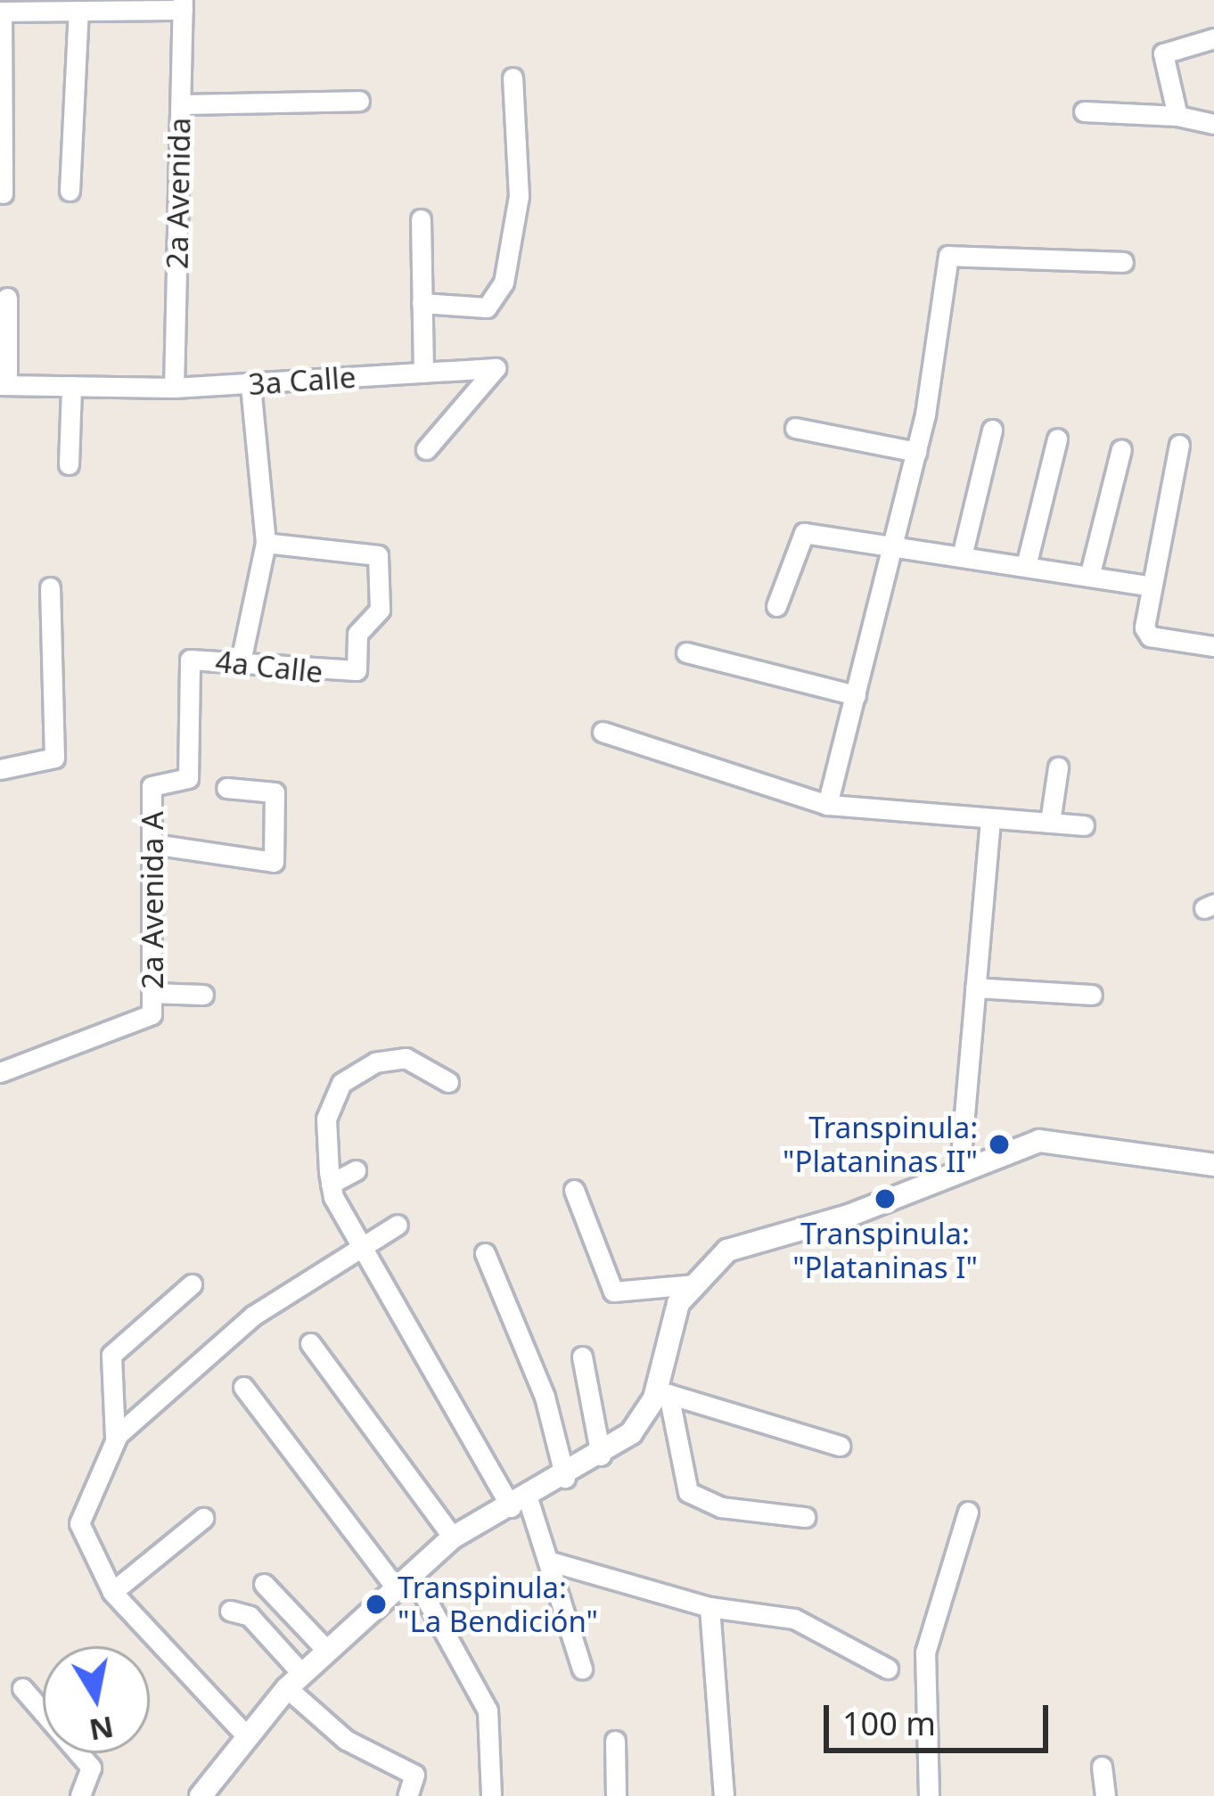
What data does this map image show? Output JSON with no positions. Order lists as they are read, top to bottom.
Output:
{
  "streets": {
    "street": [
      "2a Avenida",
      "3a Calle",
      "4a Calle",
      "2a Avenida A"
    ]
  },
  "crossings": [
    ["2a Avenida", "3a Calle"],
    ["4a Calle", "2a Avenida A"]
  ],
  "places": ["Transpinula: \"Plataninas II\"", "Transpinula: \"Plataninas I\"", "Transpinula: \"La Bendición\""],
  "scale_bar": "100 m",
  "north": "bottom"
}
